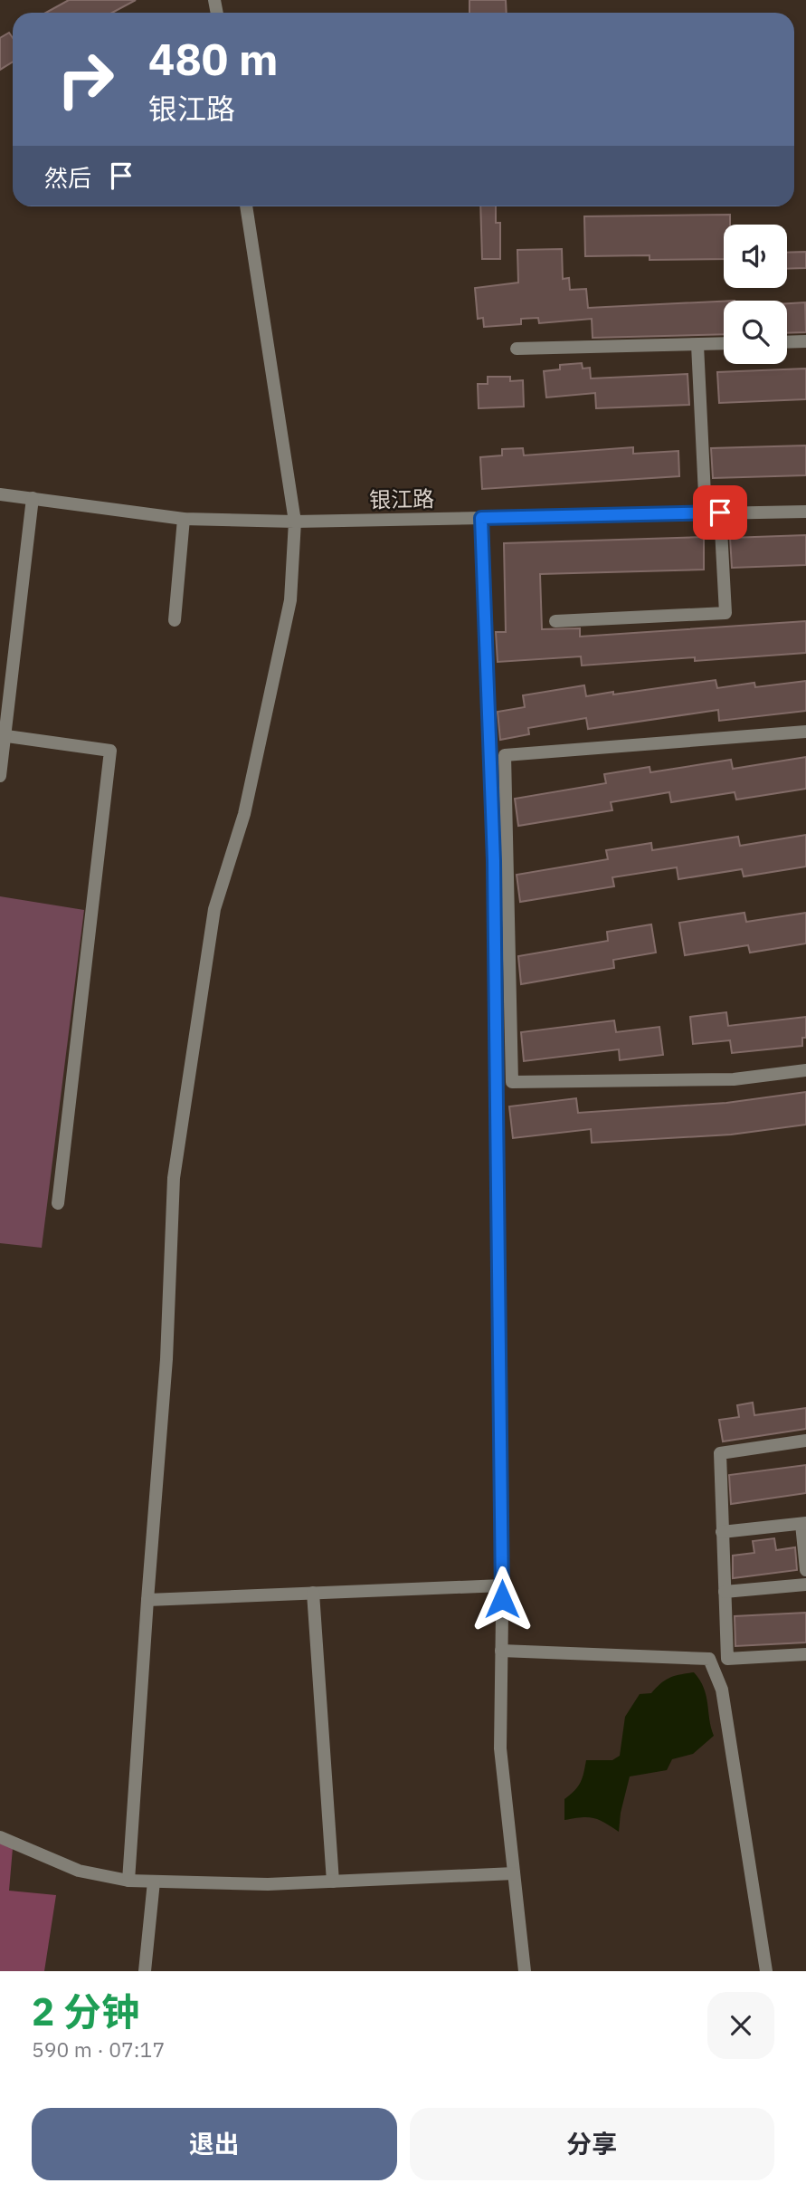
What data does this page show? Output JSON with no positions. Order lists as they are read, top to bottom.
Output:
{
  "streets": {
    "street": ["银江路"]
  },
  "page": {
    "turn": ["480 m", "银江路"],
    "then": "然后",
    "heading": ["2 分钟", "590 m · 07:17"],
    "buttons": ["退出", "分享"]
  }
}
